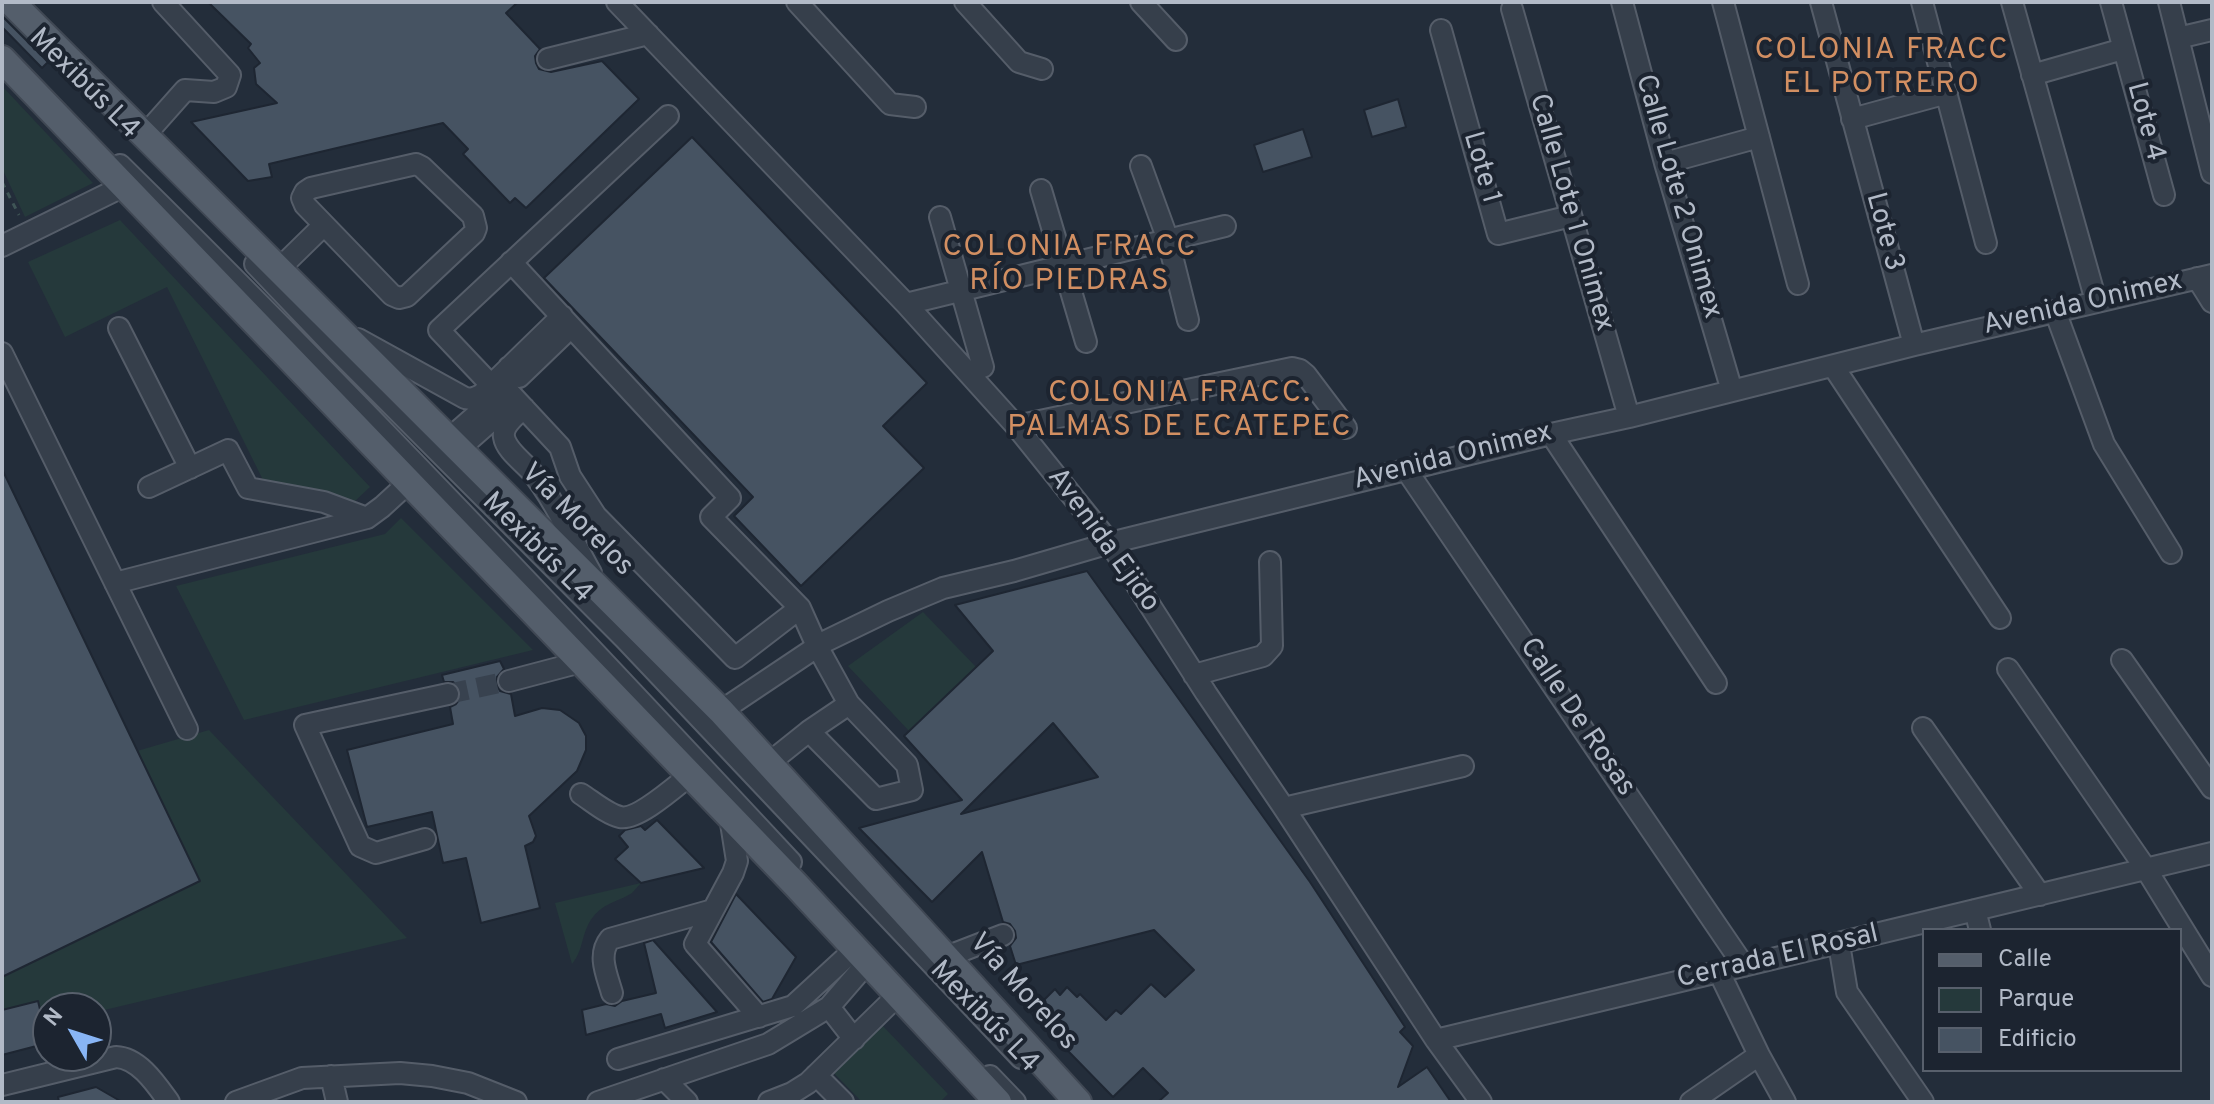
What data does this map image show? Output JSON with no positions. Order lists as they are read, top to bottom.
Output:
{
  "streets": {
    "main road": ["Vía Morelos"],
    "street": [
      "Mexibús L4",
      "Lote 4",
      "Lote 1",
      "Calle Lote 2 Onimex",
      "Calle Lote 1 Onimex",
      "Lote 3",
      "Avenida Onimex",
      "Avenida Ejido",
      "Calle De Rosas",
      "Cerrada El Rosal"
    ]
  },
  "crossings": [
    ["Mexibús L4", "Vía Morelos"],
    ["Lote 1", "Calle Lote 1 Onimex"],
    ["Calle Lote 2 Onimex", "Avenida Onimex"],
    ["Calle Lote 1 Onimex", "Avenida Onimex"],
    ["Lote 3", "Avenida Onimex"],
    ["Avenida Onimex", "Vía Morelos"],
    ["Avenida Onimex", "Avenida Ejido"],
    ["Avenida Onimex", "Calle De Rosas"],
    ["Avenida Ejido", "Cerrada El Rosal"],
    ["Calle De Rosas", "Cerrada El Rosal"]
  ],
  "districts": ["COLONIA FRACC EL POTRERO", "COLONIA FRACC RÍO PIEDRAS", "COLONIA FRACC. PALMAS DE ECATEPEC"],
  "legend": ["Calle", "Parque", "Edificio"],
  "north": "top left"
}
